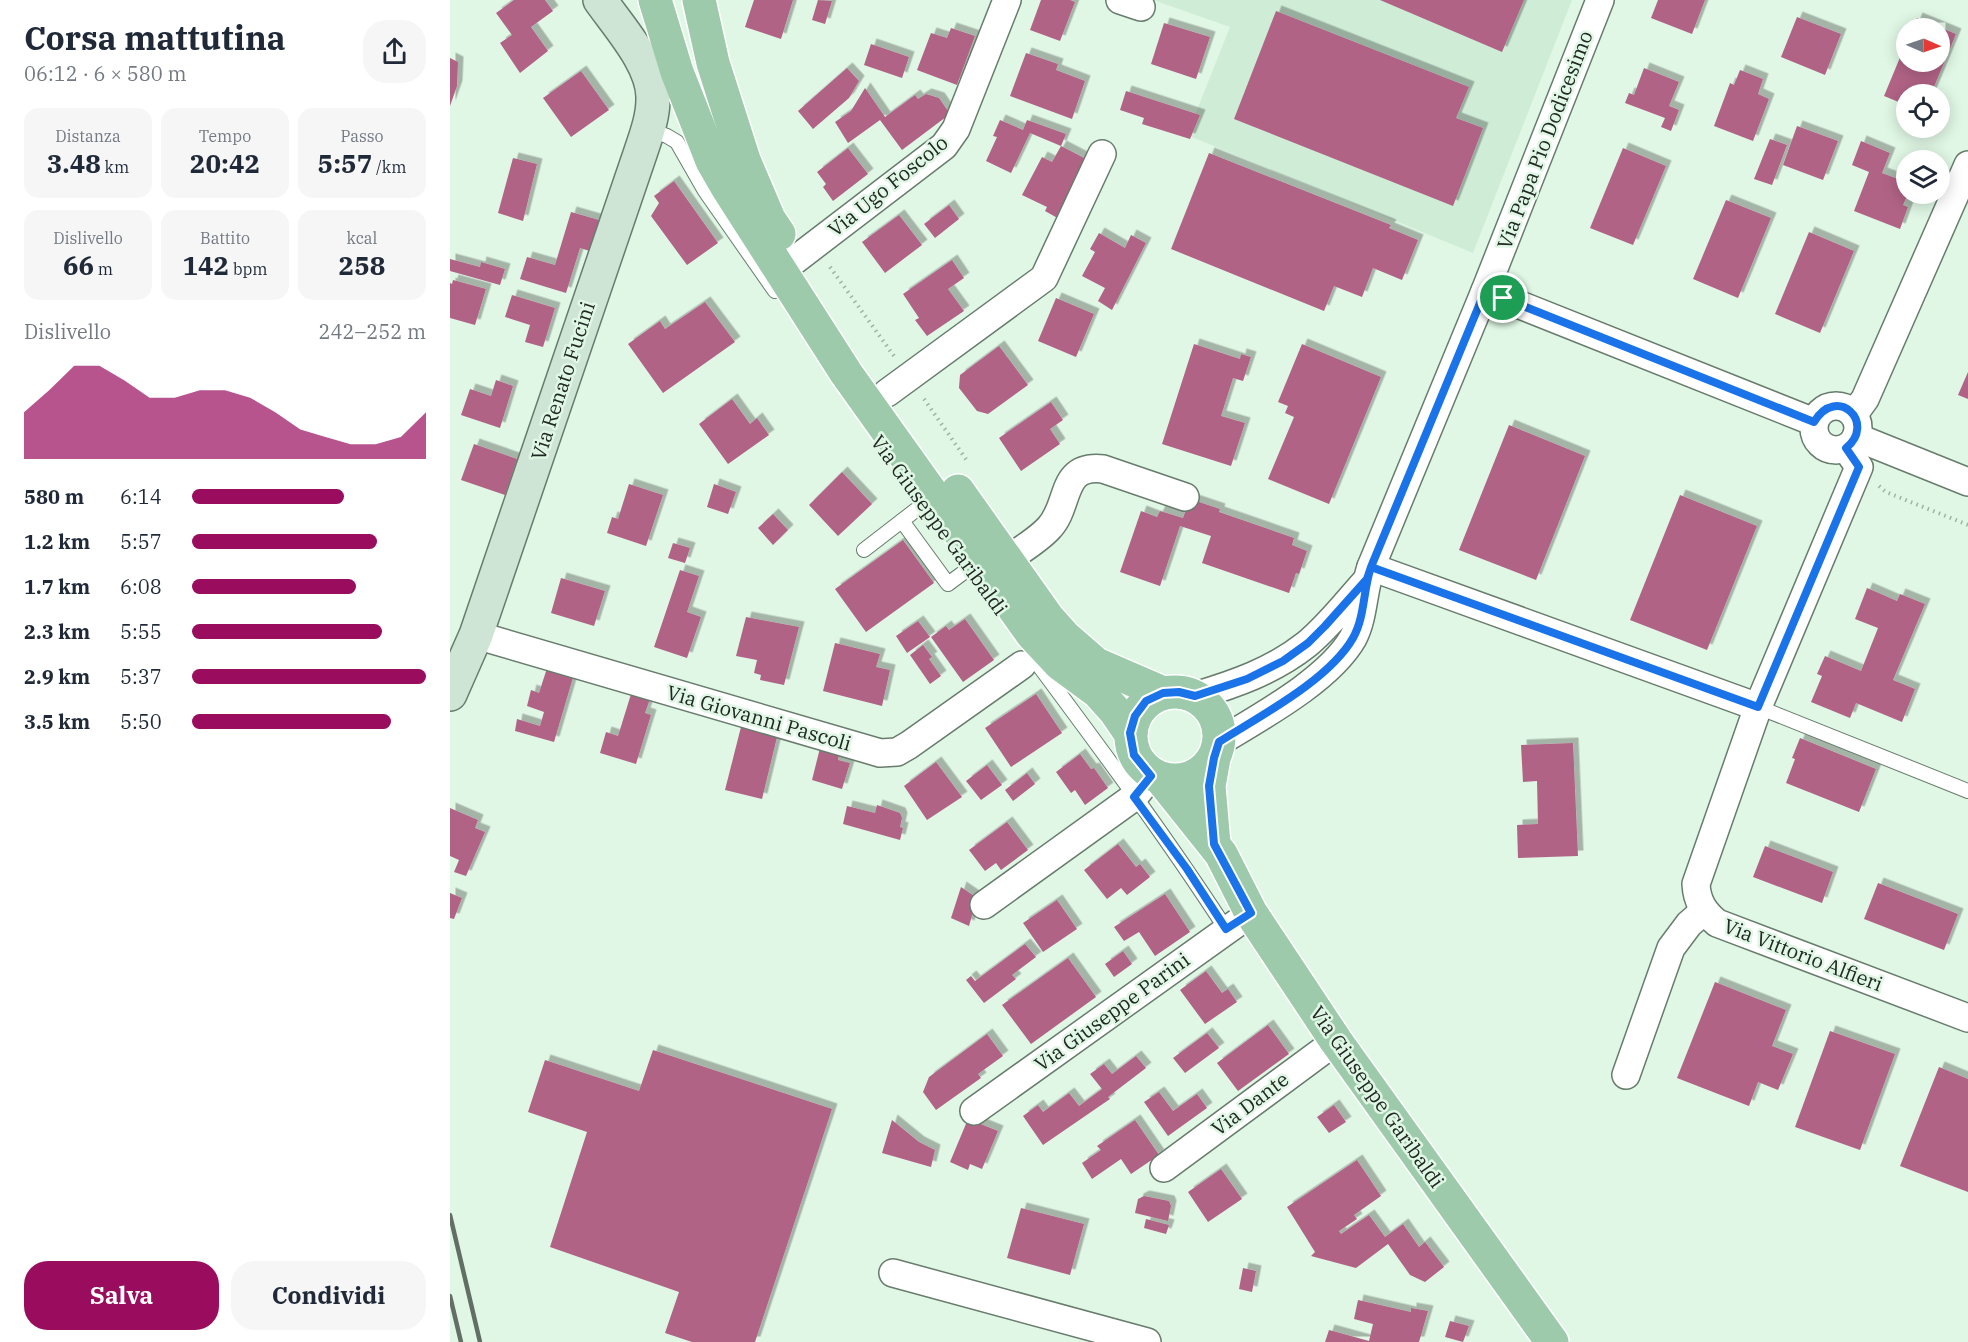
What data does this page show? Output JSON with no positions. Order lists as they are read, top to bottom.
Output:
{
  "streets": {
    "main road": ["Via Giuseppe Garibaldi"],
    "street": [
      "Via Papa Pio Dodicesimo",
      "Via Ugo Foscolo",
      "Via Renato Fucini",
      "Via Giovanni Pascoli",
      "Via Vittorio Alfieri",
      "Via Giuseppe Parini",
      "Via Dante"
    ]
  },
  "crossings": [
    ["Via Papa Pio Dodicesimo", "Via Giuseppe Garibaldi"],
    ["Via Ugo Foscolo", "Via Giuseppe Garibaldi"],
    ["Via Renato Fucini", "Via Giuseppe Garibaldi"],
    ["Via Renato Fucini", "Via Giovanni Pascoli"],
    ["Via Giuseppe Garibaldi", "Via Giovanni Pascoli"],
    ["Via Giuseppe Garibaldi", "Via Giuseppe Parini"],
    ["Via Giuseppe Garibaldi", "Via Dante"]
  ],
  "north": "right",
  "page": {
    "heading": ["Corsa mattutina", "06:12 · 6 × 580 m"],
    "stats": [
      ["Distanza", "3.48 km"],
      ["Tempo", "20:42"],
      ["Passo", "5:57 /km"],
      ["Dislivello", "66 m"],
      ["Battito", "142 bpm"],
      ["kcal", "258"]
    ],
    "chart": ["Dislivello", "242–252 m"],
    "list": [
      {
        "name": "580 m",
        "note": "6:14"
      },
      {
        "name": "1.2 km",
        "note": "5:57"
      },
      {
        "name": "1.7 km",
        "note": "6:08"
      },
      {
        "name": "2.3 km",
        "note": "5:55"
      },
      {
        "name": "2.9 km",
        "note": "5:37"
      },
      {
        "name": "3.5 km",
        "note": "5:50"
      }
    ],
    "buttons": ["Salva", "Condividi"]
  }
}
